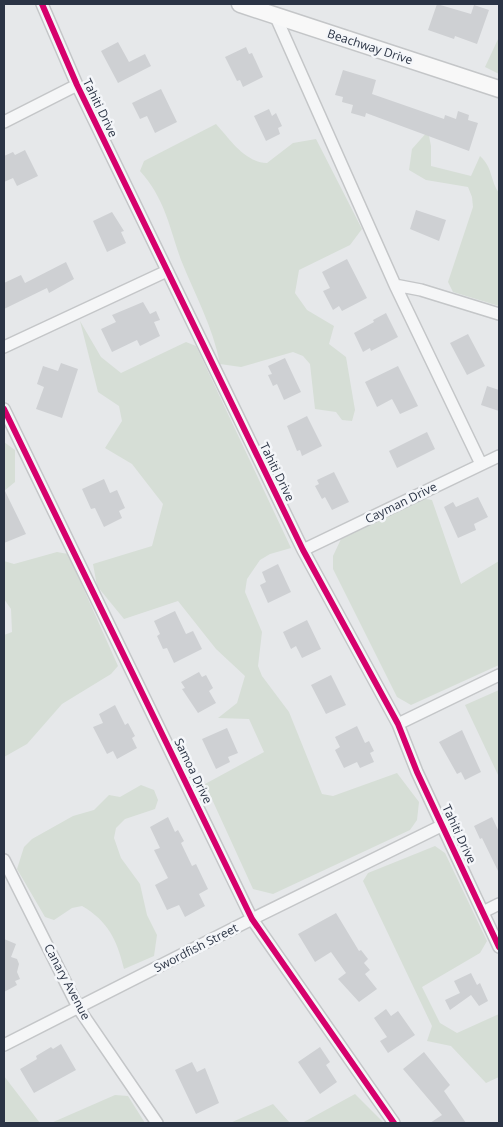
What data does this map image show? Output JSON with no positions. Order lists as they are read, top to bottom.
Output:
{
  "streets": {
    "street": [
      "Beachway Drive",
      "Tahiti Drive",
      "Cayman Drive",
      "Samoa Drive",
      "Swordfish Street",
      "Canary Avenue"
    ]
  },
  "crossings": [
    ["Tahiti Drive", "Cayman Drive"],
    ["Tahiti Drive", "Swordfish Street"],
    ["Samoa Drive", "Swordfish Street"],
    ["Swordfish Street", "Canary Avenue"]
  ]
}
